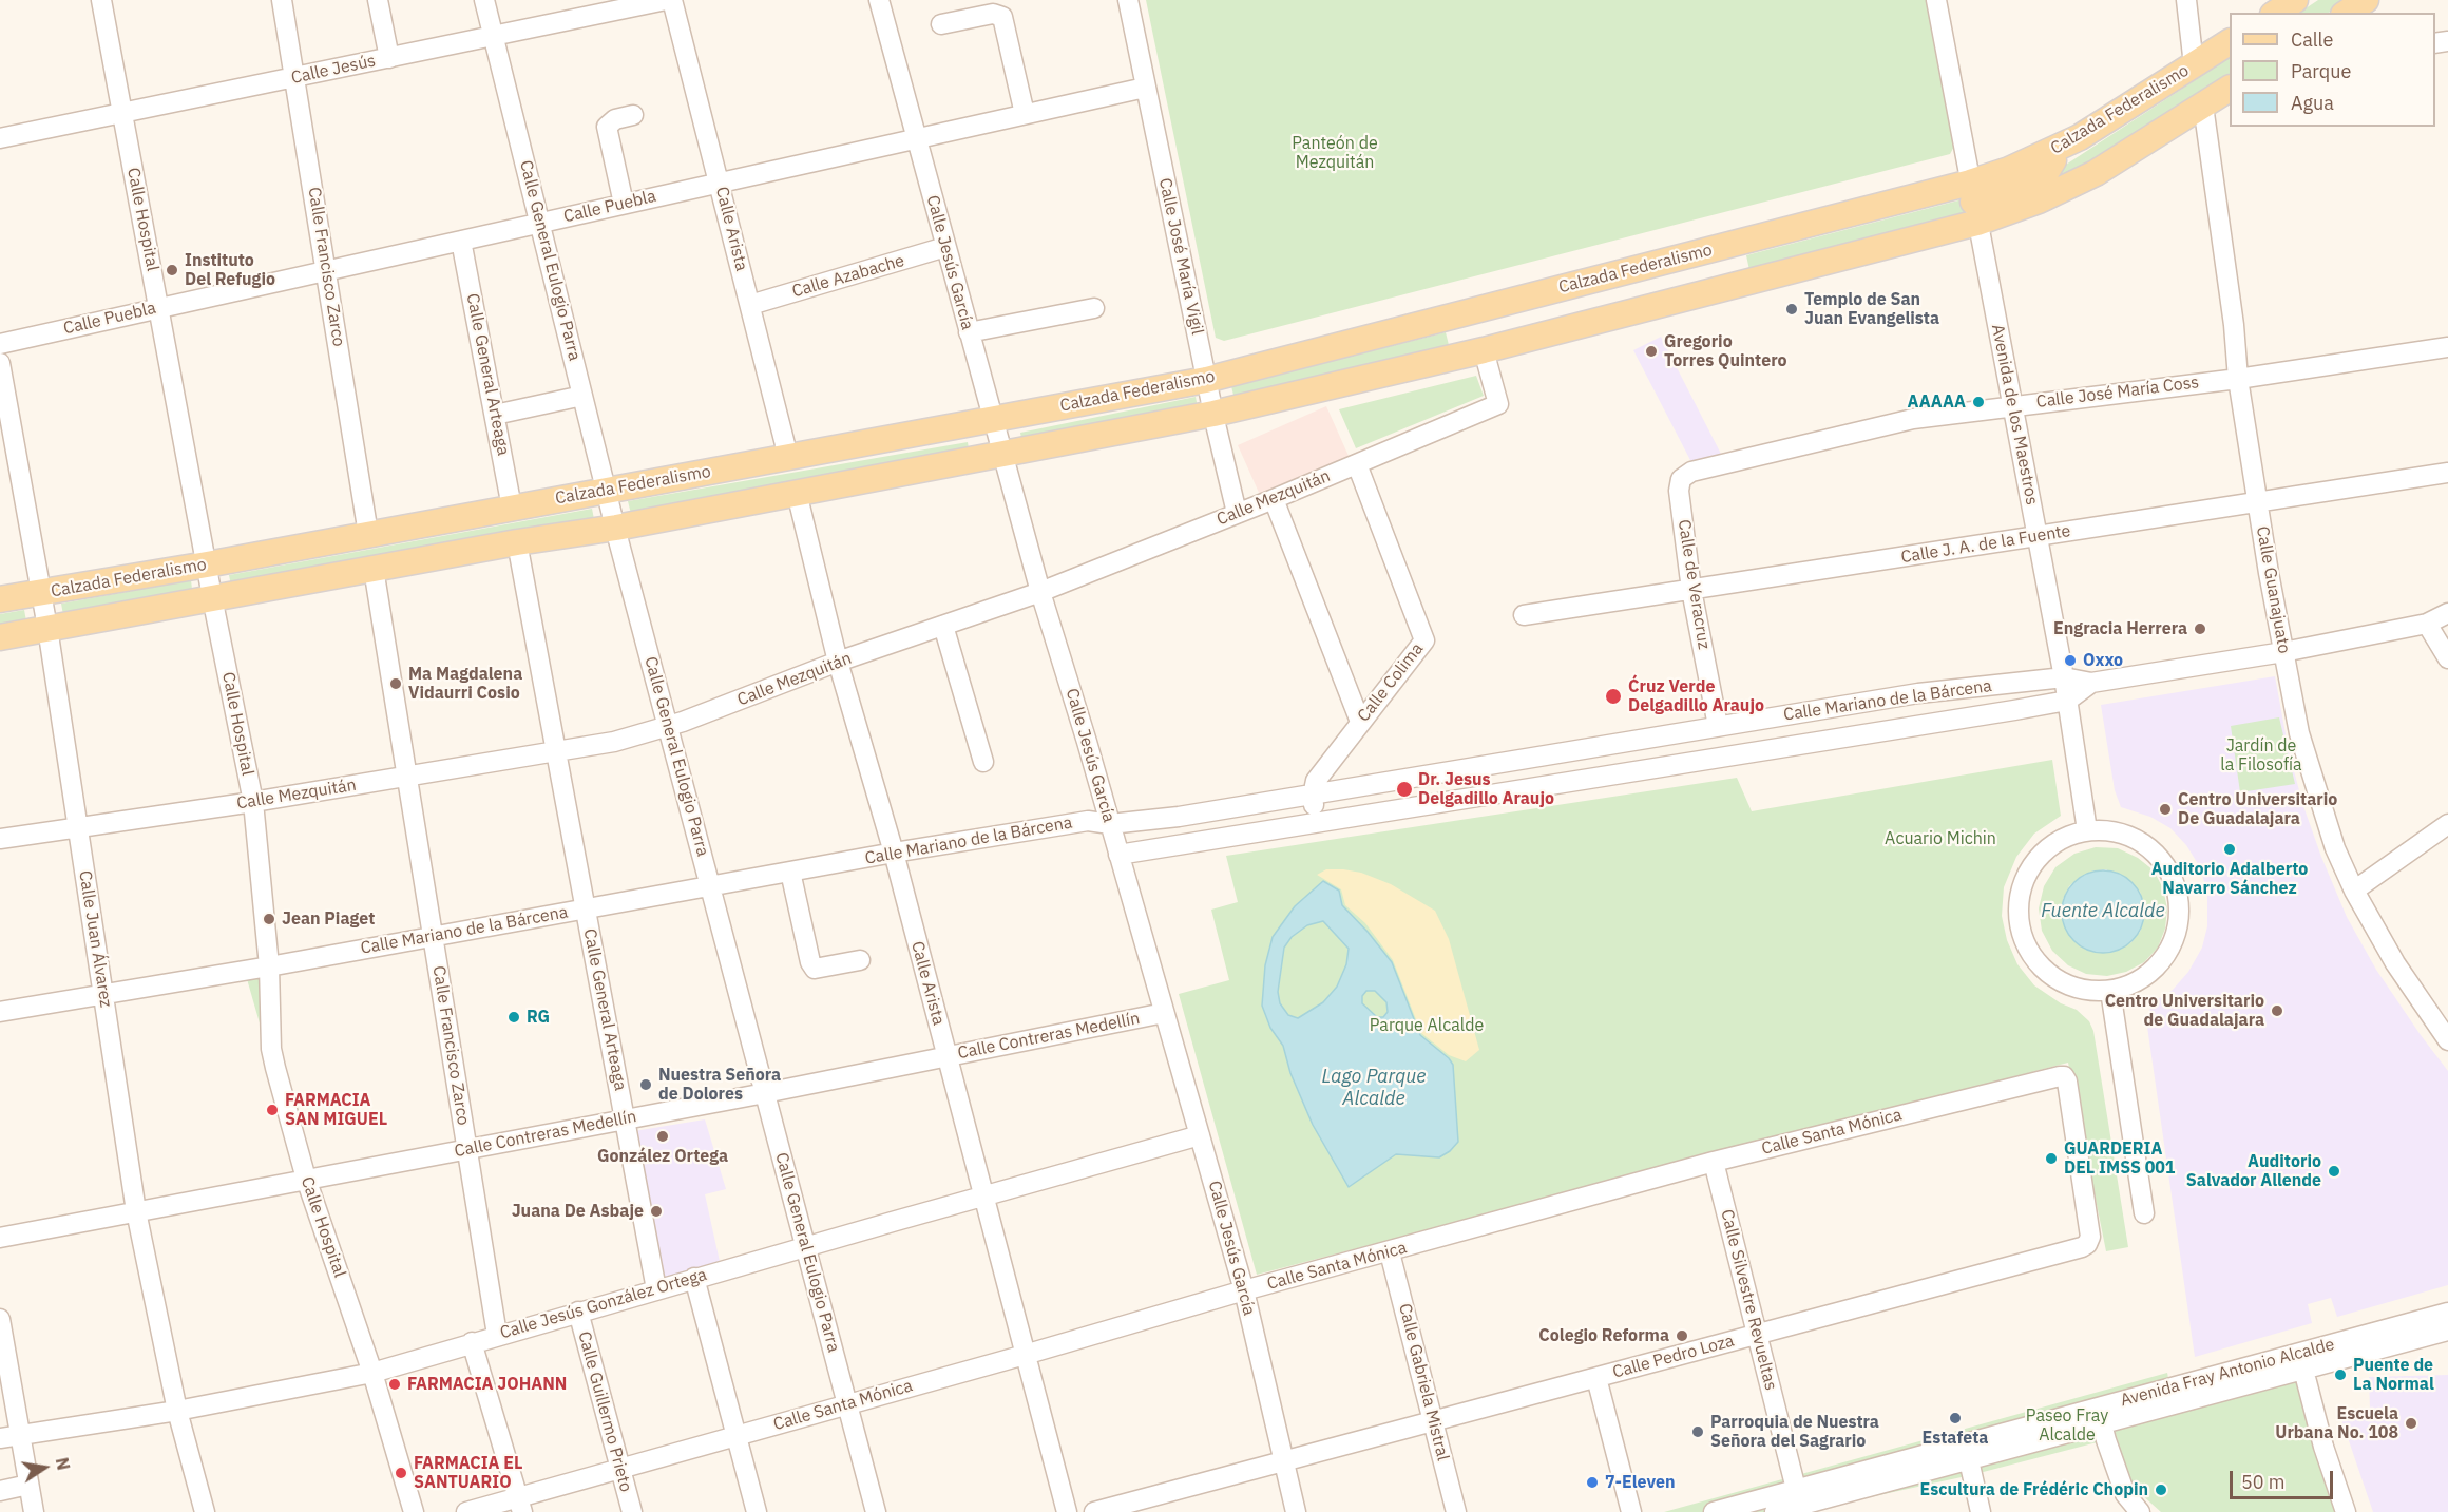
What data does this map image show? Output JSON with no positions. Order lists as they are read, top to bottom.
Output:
{
  "streets": {
    "main road": ["Calzada Federalismo"],
    "street": [
      "Calle Jesús",
      "Calle Puebla",
      "Calle Hospital",
      "Calle Arista",
      "Calle José María Vigil",
      "Calle General Eulogio Parra",
      "Calle Jesús García",
      "Calle Francisco Zarco",
      "Calle Azabache",
      "Calle General Arteaga",
      "Calle José María Coss",
      "Avenida de los Maestros",
      "Calle Mezquitán",
      "Calle J. A. de la Fuente",
      "Calle de Veracruz",
      "Calle Guanajuato",
      "Calle Colima",
      "Calle Mariano de la Bárcena",
      "Calle Juan Álvarez",
      "Calle Contreras Medellín",
      "Calle Santa Mónica",
      "Calle Silvestre Revueltas",
      "Calle Jesús González Ortega",
      "Calle Pedro Loza",
      "Avenida Fray Antonio Alcalde",
      "Calle Gabriela Mistral",
      "Calle Guillermo Prieto"
    ]
  },
  "crossings": [
    ["Calle Jesús", "Calle Hospital"],
    ["Calle Jesús", "Calle General Eulogio Parra"],
    ["Calle Jesús", "Calle Francisco Zarco"],
    ["Calzada Federalismo", "Calle Hospital"],
    ["Calzada Federalismo", "Calle Arista"],
    ["Calzada Federalismo", "Calle José María Vigil"],
    ["Calzada Federalismo", "Calle General Eulogio Parra"],
    ["Calzada Federalismo", "Calle Jesús García"],
    ["Calzada Federalismo", "Calle Francisco Zarco"],
    ["Calzada Federalismo", "Calle General Arteaga"],
    ["Calzada Federalismo", "Avenida de los Maestros"],
    ["Calzada Federalismo", "Calle Mezquitán"],
    ["Calzada Federalismo", "Calle Guanajuato"],
    ["Calzada Federalismo", "Calle Juan Álvarez"],
    ["Calle Puebla", "Calle Hospital"],
    ["Calle Puebla", "Calle Arista"],
    ["Calle Puebla", "Calle José María Vigil"],
    ["Calle Puebla", "Calle General Eulogio Parra"],
    ["Calle Puebla", "Calle Jesús García"],
    ["Calle Puebla", "Calle Francisco Zarco"],
    ["Calle Puebla", "Calle General Arteaga"],
    ["Calle Hospital", "Calle Mezquitán"],
    ["Calle Hospital", "Calle Mariano de la Bárcena"],
    ["Calle Hospital", "Calle Contreras Medellín"],
    ["Calle Hospital", "Calle Jesús González Ortega"],
    ["Calle Arista", "Calle Azabache"],
    ["Calle Arista", "Calle Mezquitán"],
    ["Calle Arista", "Calle Mariano de la Bárcena"],
    ["Calle Arista", "Calle Contreras Medellín"],
    ["Calle Arista", "Calle Santa Mónica"],
    ["Calle Arista", "Calle Jesús González Ortega"],
    ["Calle José María Vigil", "Calle Mezquitán"],
    ["Calle General Eulogio Parra", "Calle Mezquitán"],
    ["Calle General Eulogio Parra", "Calle Mariano de la Bárcena"],
    ["Calle General Eulogio Parra", "Calle Contreras Medellín"],
    ["Calle General Eulogio Parra", "Calle Santa Mónica"],
    ["Calle General Eulogio Parra", "Calle Jesús González Ortega"],
    ["Calle Jesús García", "Calle Azabache"],
    ["Calle Jesús García", "Calle Mezquitán"],
    ["Calle Jesús García", "Calle Mariano de la Bárcena"],
    ["Calle Jesús García", "Calle Contreras Medellín"],
    ["Calle Jesús García", "Calle Santa Mónica"],
    ["Calle Jesús García", "Calle Jesús González Ortega"],
    ["Calle Jesús García", "Calle Pedro Loza"],
    ["Calle Francisco Zarco", "Calle Mezquitán"],
    ["Calle Francisco Zarco", "Calle Mariano de la Bárcena"],
    ["Calle Francisco Zarco", "Calle Contreras Medellín"],
    ["Calle Francisco Zarco", "Calle Jesús González Ortega"],
    ["Calle General Arteaga", "Calle Mezquitán"],
    ["Calle General Arteaga", "Calle Mariano de la Bárcena"],
    ["Calle General Arteaga", "Calle Contreras Medellín"],
    ["Calle General Arteaga", "Calle Jesús González Ortega"],
    ["Calle José María Coss", "Avenida de los Maestros"],
    ["Calle José María Coss", "Calle de Veracruz"],
    ["Calle José María Coss", "Calle Guanajuato"],
    ["Avenida de los Maestros", "Calle J. A. de la Fuente"],
    ["Avenida de los Maestros", "Calle Mariano de la Bárcena"],
    ["Calle Mezquitán", "Calle Colima"],
    ["Calle Mezquitán", "Calle Juan Álvarez"],
    ["Calle J. A. de la Fuente", "Calle de Veracruz"],
    ["Calle J. A. de la Fuente", "Calle Guanajuato"],
    ["Calle de Veracruz", "Calle Mariano de la Bárcena"],
    ["Calle Guanajuato", "Calle Mariano de la Bárcena"],
    ["Calle Colima", "Calle Mariano de la Bárcena"],
    ["Calle Mariano de la Bárcena", "Calle Juan Álvarez"],
    ["Calle Juan Álvarez", "Calle Contreras Medellín"],
    ["Calle Juan Álvarez", "Calle Jesús González Ortega"],
    ["Calle Santa Mónica", "Calle Silvestre Revueltas"],
    ["Calle Santa Mónica", "Calle Pedro Loza"],
    ["Calle Santa Mónica", "Calle Gabriela Mistral"],
    ["Calle Santa Mónica", "Calle Guillermo Prieto"],
    ["Calle Silvestre Revueltas", "Calle Pedro Loza"],
    ["Calle Silvestre Revueltas", "Avenida Fray Antonio Alcalde"],
    ["Calle Jesús González Ortega", "Calle Guillermo Prieto"],
    ["Calle Pedro Loza", "Calle Gabriela Mistral"]
  ],
  "water": ["Fuente Alcalde", "Lago Parque Alcalde"],
  "parks": [
    "Panteón de Mezquitán",
    "Jardín de la Filosofía",
    "Acuario Michin",
    "Parque Alcalde",
    "Paseo Fray Alcalde"
  ],
  "places": [
    "Instituto Del Refugio",
    "Templo de San Juan Evangelista",
    "Gregorio Torres Quintero",
    "AAAAA",
    "Engracia Herrera",
    "Oxxo",
    "Ma Magdalena Vidaurri Cosio",
    "Ćruz Verde Delgadillo Araujo",
    "Dr. Jesus Delgadillo Araujo",
    "Centro Universitario De Guadalajara",
    "Auditorio Adalberto Navarro Sánchez",
    "Jean Piaget",
    "Centro Universitario de Guadalajara",
    "RG",
    "Nuestra Señora de Dolores",
    "FARMACIA SAN MIGUEL",
    "González Ortega",
    "GUARDERIA DEL IMSS 001",
    "Auditorio Salvador Allende",
    "Juana De Asbaje",
    "Colegio Reforma",
    "Puente de La Normal",
    "FARMACIA JOHANN",
    "Estafeta",
    "Escuela Urbana No. 108",
    "Parroquia de Nuestra Señora del Sagrario",
    "FARMACIA EL SANTUARIO",
    "7-Eleven",
    "Escultura de Frédéric Chopin"
  ],
  "legend": ["Calle", "Parque", "Agua"],
  "scale_bar": "50 m",
  "north": "right"
}
